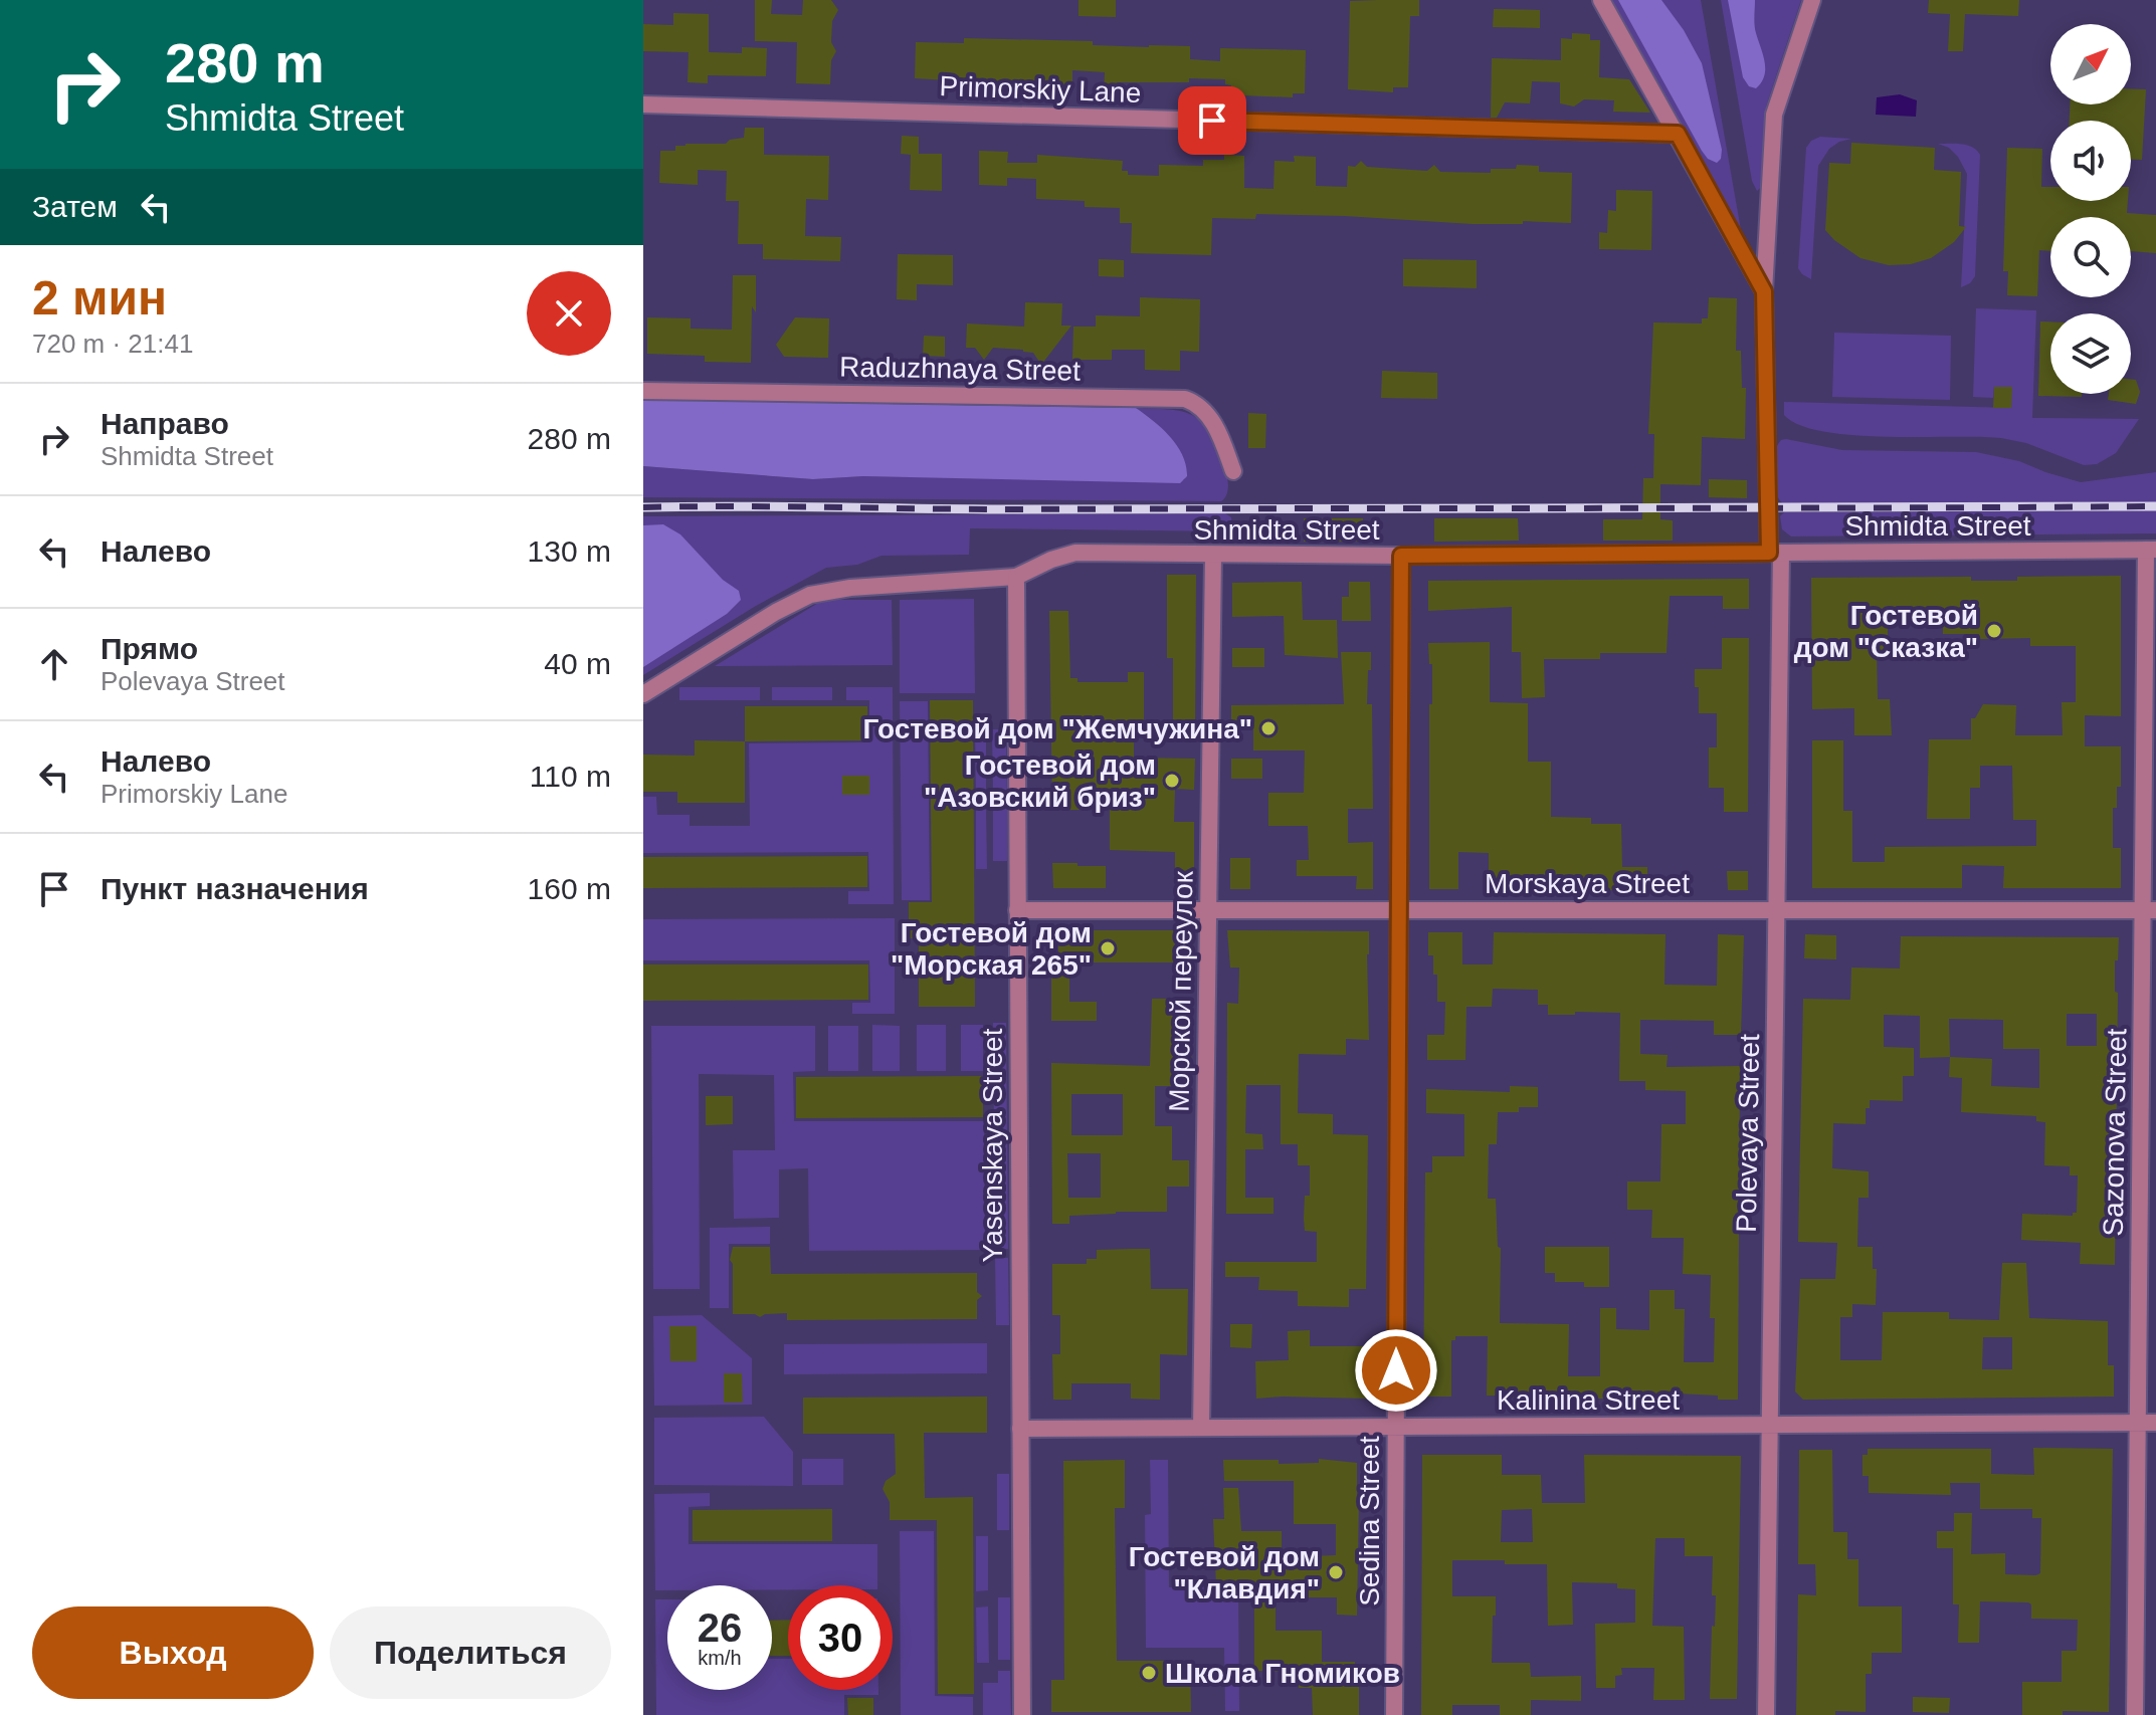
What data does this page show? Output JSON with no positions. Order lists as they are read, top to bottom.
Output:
{
  "streets": {
    "street": [
      "Primorskiy Lane",
      "Raduzhnaya Street",
      "Shmidta Street",
      "Morskaya Street",
      "Морской переулок",
      "Sazonova Street",
      "Polevaya Street",
      "Yasenskaya Street",
      "Kalinina Street",
      "Sedina Street"
    ]
  },
  "crossings": [
    ["Shmidta Street", "Морской переулок"],
    ["Shmidta Street", "Sazonova Street"],
    ["Shmidta Street", "Polevaya Street"],
    ["Shmidta Street", "Yasenskaya Street"],
    ["Shmidta Street", "Sedina Street"],
    ["Morskaya Street", "Морской переулок"],
    ["Morskaya Street", "Sazonova Street"],
    ["Morskaya Street", "Polevaya Street"],
    ["Morskaya Street", "Yasenskaya Street"],
    ["Morskaya Street", "Sedina Street"],
    ["Морской переулок", "Kalinina Street"],
    ["Sazonova Street", "Kalinina Street"],
    ["Polevaya Street", "Kalinina Street"],
    ["Yasenskaya Street", "Kalinina Street"],
    ["Kalinina Street", "Sedina Street"]
  ],
  "places": [
    "Гостевой дом \"Сказка\"",
    "Гостевой дом \"Жемчужина\"",
    "Гостевой дом \"Азовский бриз\"",
    "Гостевой дом \"Морская 265\"",
    "Гостевой дом \"Клавдия\"",
    "Школа Гномиков"
  ],
  "north": "top right",
  "page": {
    "turn": ["280 m", "Shmidta Street"],
    "then": "Затем",
    "heading": ["2 мин", "720 m · 21:41"],
    "list": [
      {
        "name": "Направо",
        "note": "Shmidta Street",
        "value": "280 m"
      },
      {
        "name": "Налево",
        "value": "130 m"
      },
      {
        "name": "Прямо",
        "note": "Polevaya Street",
        "value": "40 m"
      },
      {
        "name": "Налево",
        "note": "Primorskiy Lane",
        "value": "110 m"
      },
      {
        "name": "Пункт назначения",
        "value": "160 m"
      }
    ],
    "speed": "26 km/h",
    "limit": "30",
    "buttons": ["Выход", "Поделиться"]
  }
}
